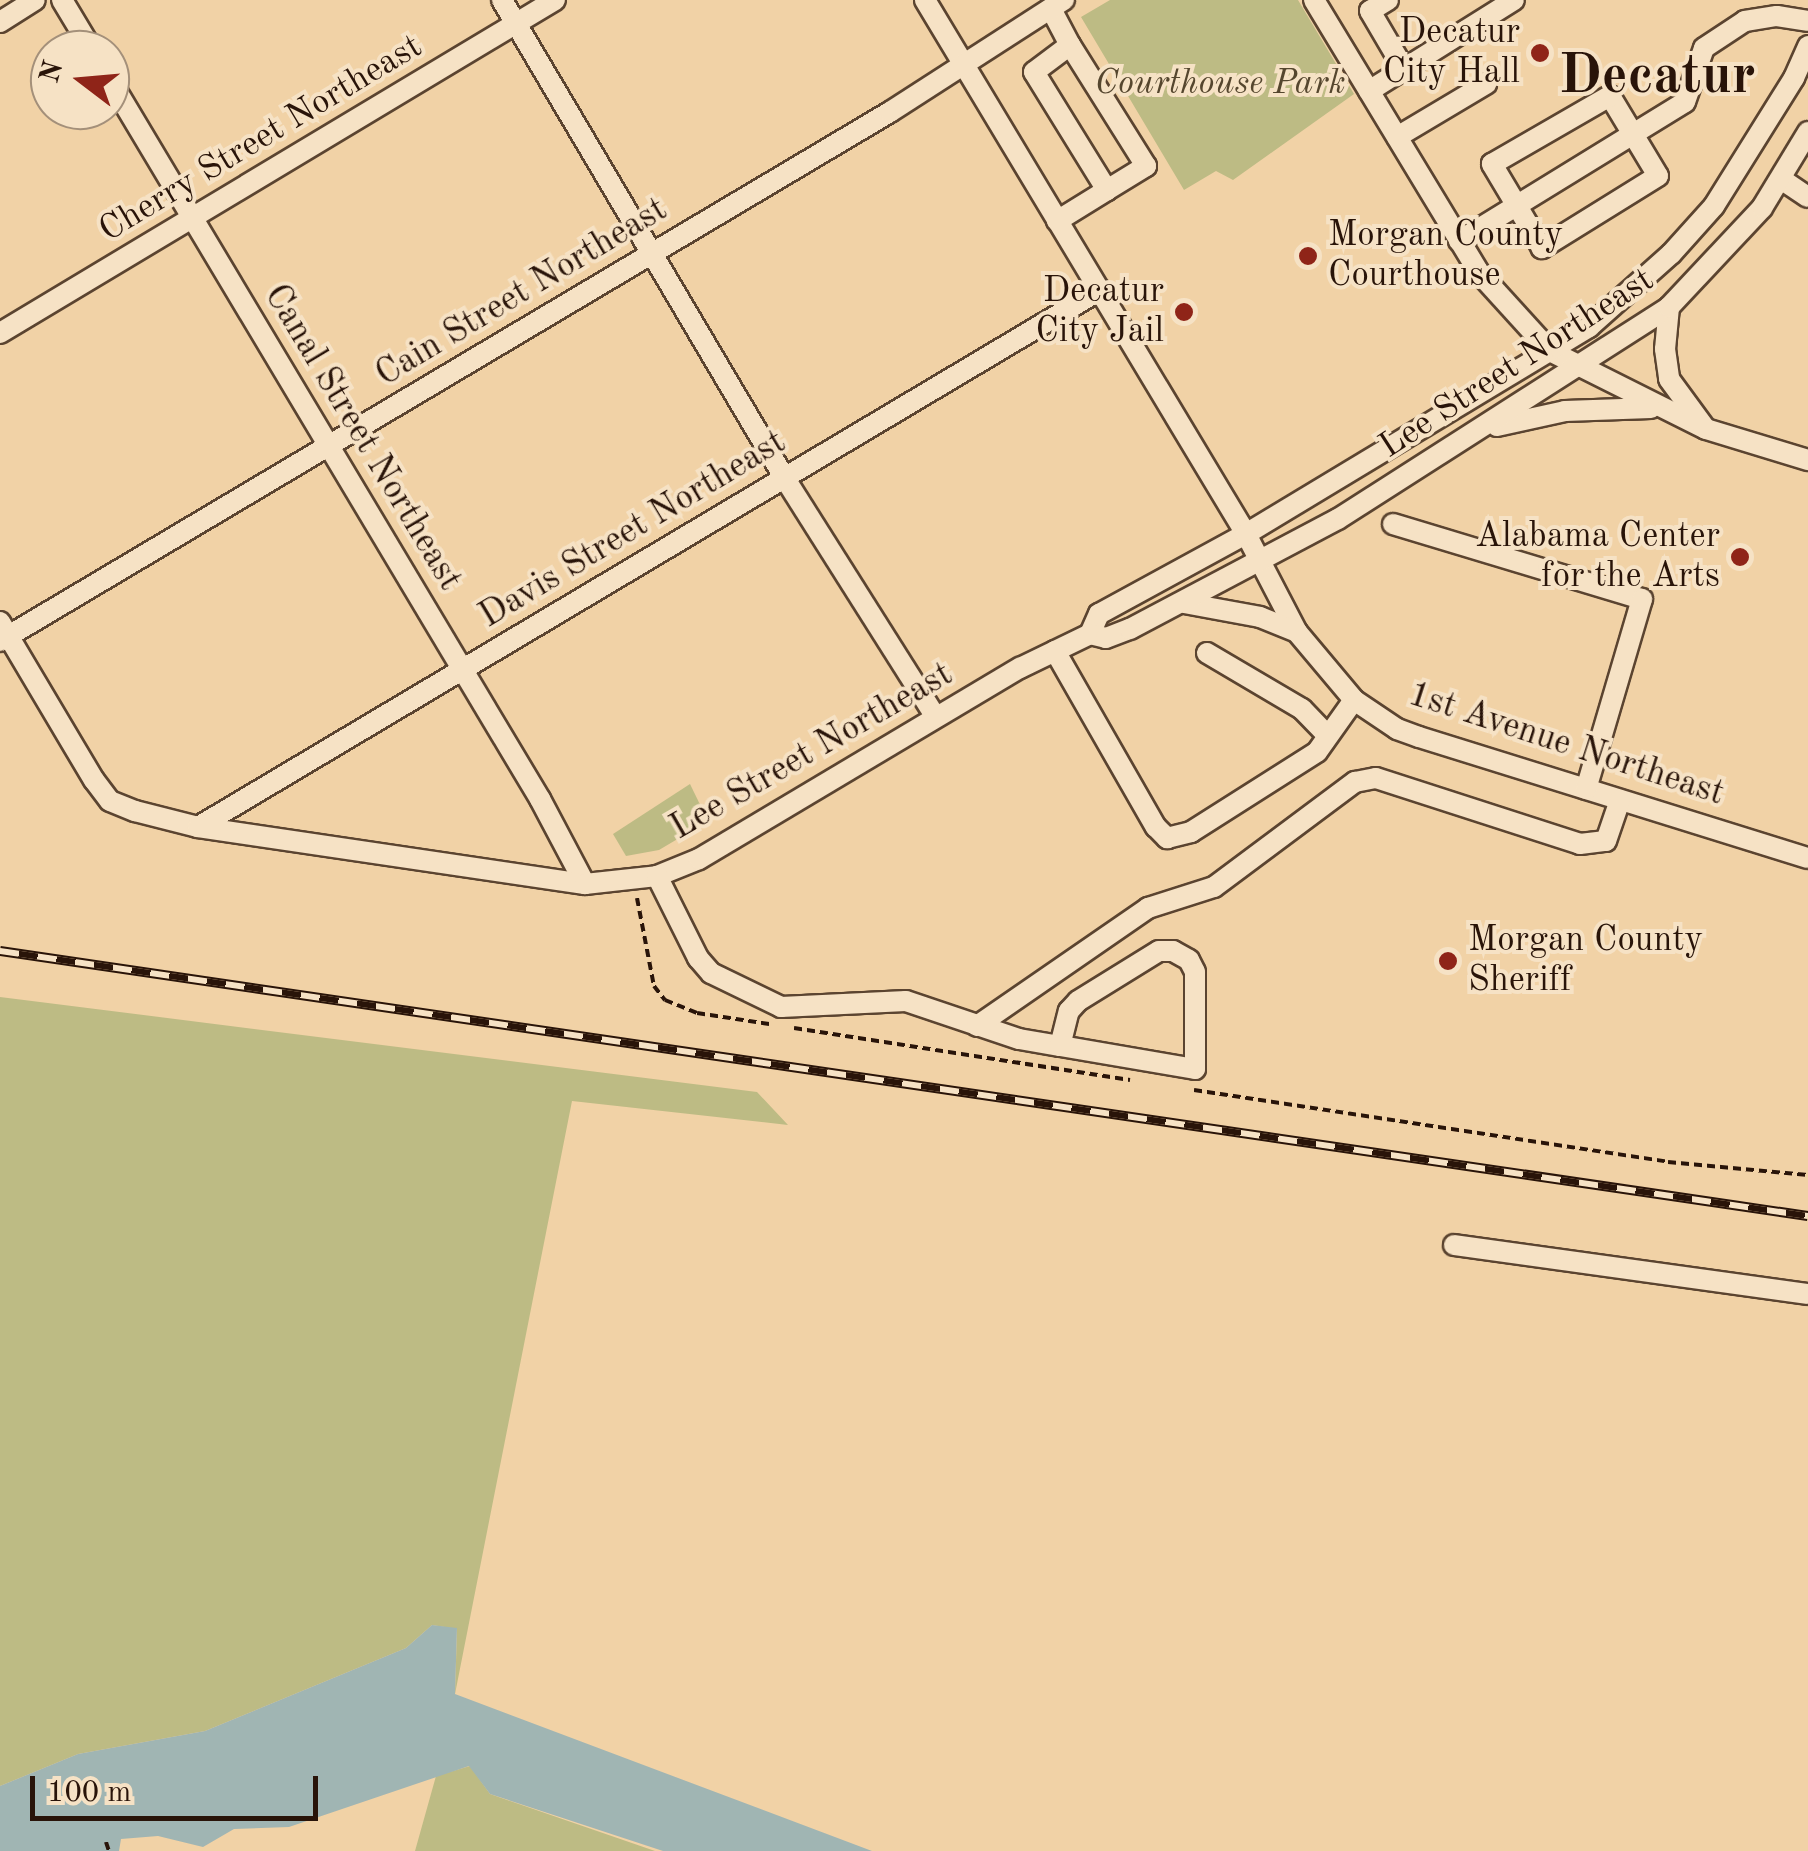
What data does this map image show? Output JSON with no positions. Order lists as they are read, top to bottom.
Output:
{
  "streets": {
    "street": [
      "Cherry Street Northeast",
      "Cain Street Northeast",
      "Lee Street Northeast",
      "Canal Street Northeast",
      "Davis Street Northeast",
      "1st Avenue Northeast"
    ]
  },
  "crossings": [
    ["Cherry Street Northeast", "Canal Street Northeast"],
    ["Cain Street Northeast", "Lee Street Northeast"],
    ["Cain Street Northeast", "Canal Street Northeast"],
    ["Lee Street Northeast", "Canal Street Northeast"],
    ["Lee Street Northeast", "Davis Street Northeast"],
    ["Lee Street Northeast", "1st Avenue Northeast"],
    ["Canal Street Northeast", "Davis Street Northeast"]
  ],
  "districts": ["Decatur"],
  "parks": ["Courthouse Park"],
  "places": [
    "Decatur City Hall",
    "Morgan County Courthouse",
    "Decatur City Jail",
    "Alabama Center for the Arts",
    "Morgan County Sheriff"
  ],
  "scale_bar": "100 m",
  "north": "left"
}
